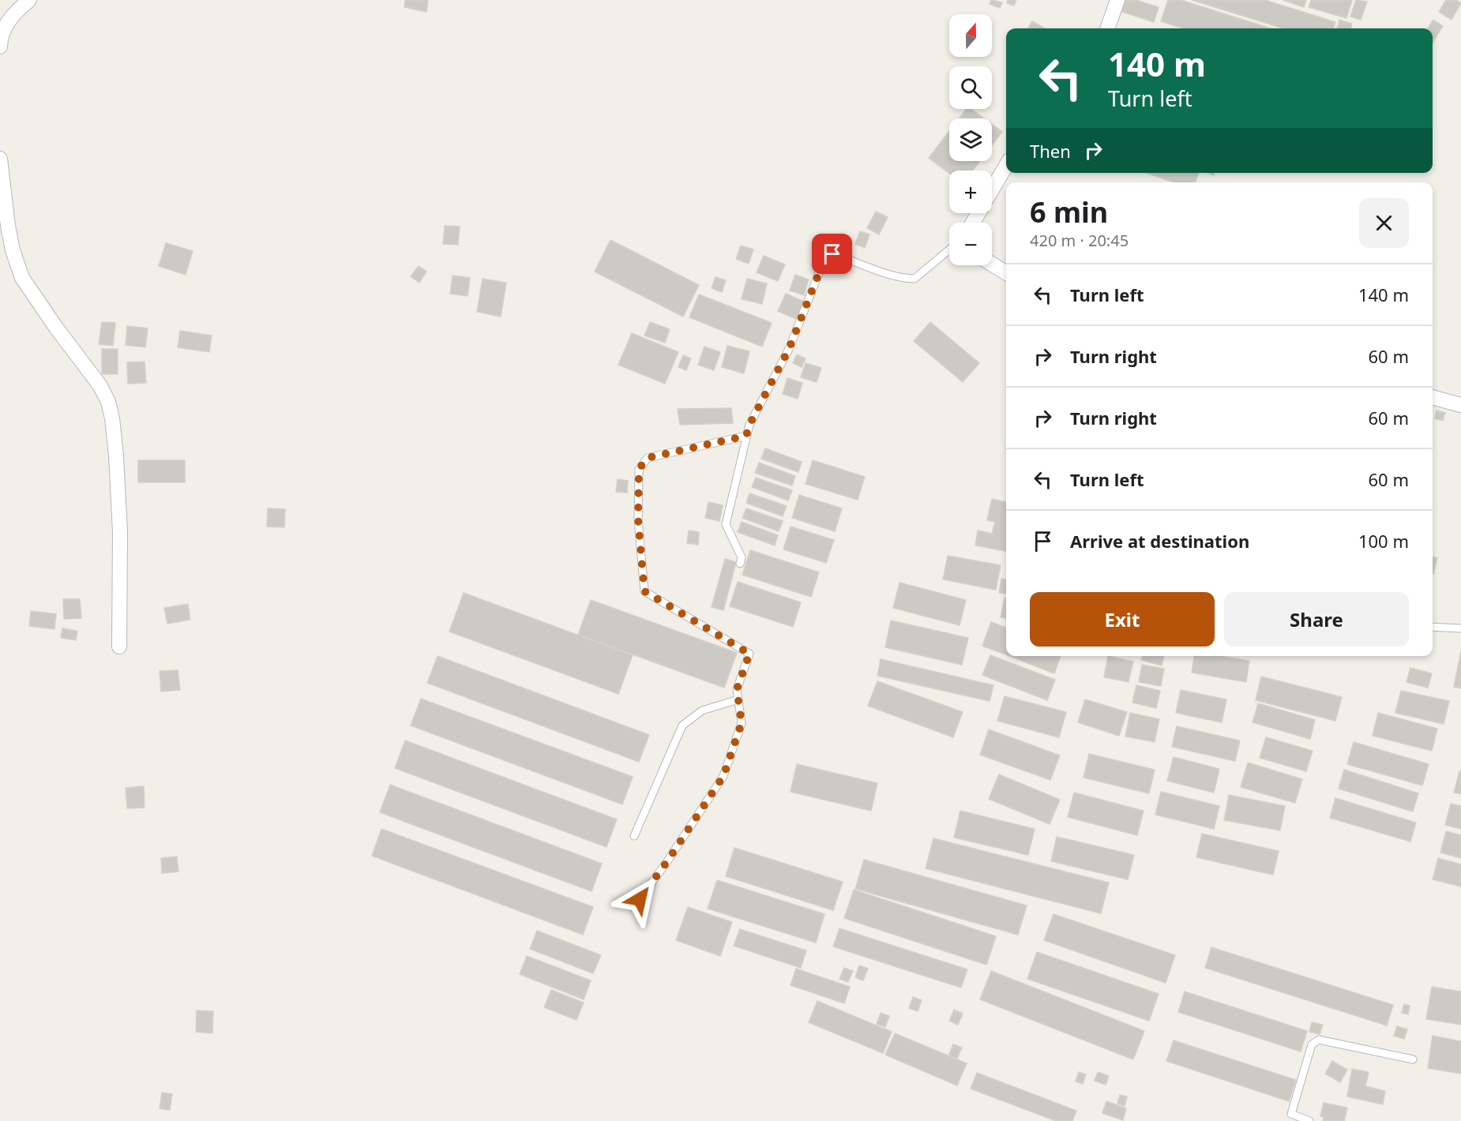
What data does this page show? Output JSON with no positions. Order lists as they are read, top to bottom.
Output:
{
  "north": "top",
  "page": {
    "map_buttons": ["+", "−"],
    "turn": ["140 m", "Turn left"],
    "then": "Then",
    "heading": ["6 min", "420 m · 20:45"],
    "list": [
      {
        "name": "Turn left",
        "value": "140 m"
      },
      {
        "name": "Turn right",
        "value": "60 m"
      },
      {
        "name": "Turn right",
        "value": "60 m"
      },
      {
        "name": "Turn left",
        "value": "60 m"
      },
      {
        "name": "Arrive at destination",
        "value": "100 m"
      }
    ],
    "buttons": ["Exit", "Share"]
  }
}
